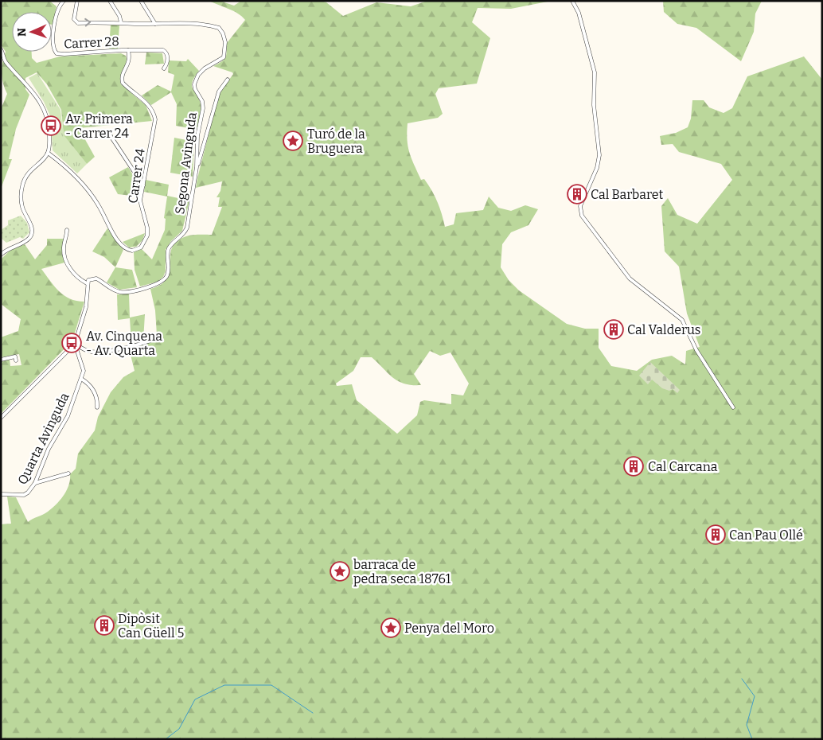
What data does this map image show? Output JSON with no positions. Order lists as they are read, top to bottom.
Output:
{
  "streets": {
    "street": [
      "Carrer 28",
      "Segona Avinguda",
      "Carrer 24",
      "Quarta Avinguda"
    ]
  },
  "crossings": [
    ["Carrer 28", "Carrer 24"]
  ],
  "places": {
    "bus stop": ["Av. Primera - Carrer 24", "Av. Cinquena - Av. Quarta"],
    "place": ["Turó de la Bruguera", "barraca de pedra seca 18761", "Penya del Moro"],
    "building": [
      "Cal Barbaret",
      "Cal Valderus",
      "Cal Carcana",
      "Can Pau Ollé",
      "Dipòsit Can Güell 5"
    ]
  },
  "north": "left"
}
